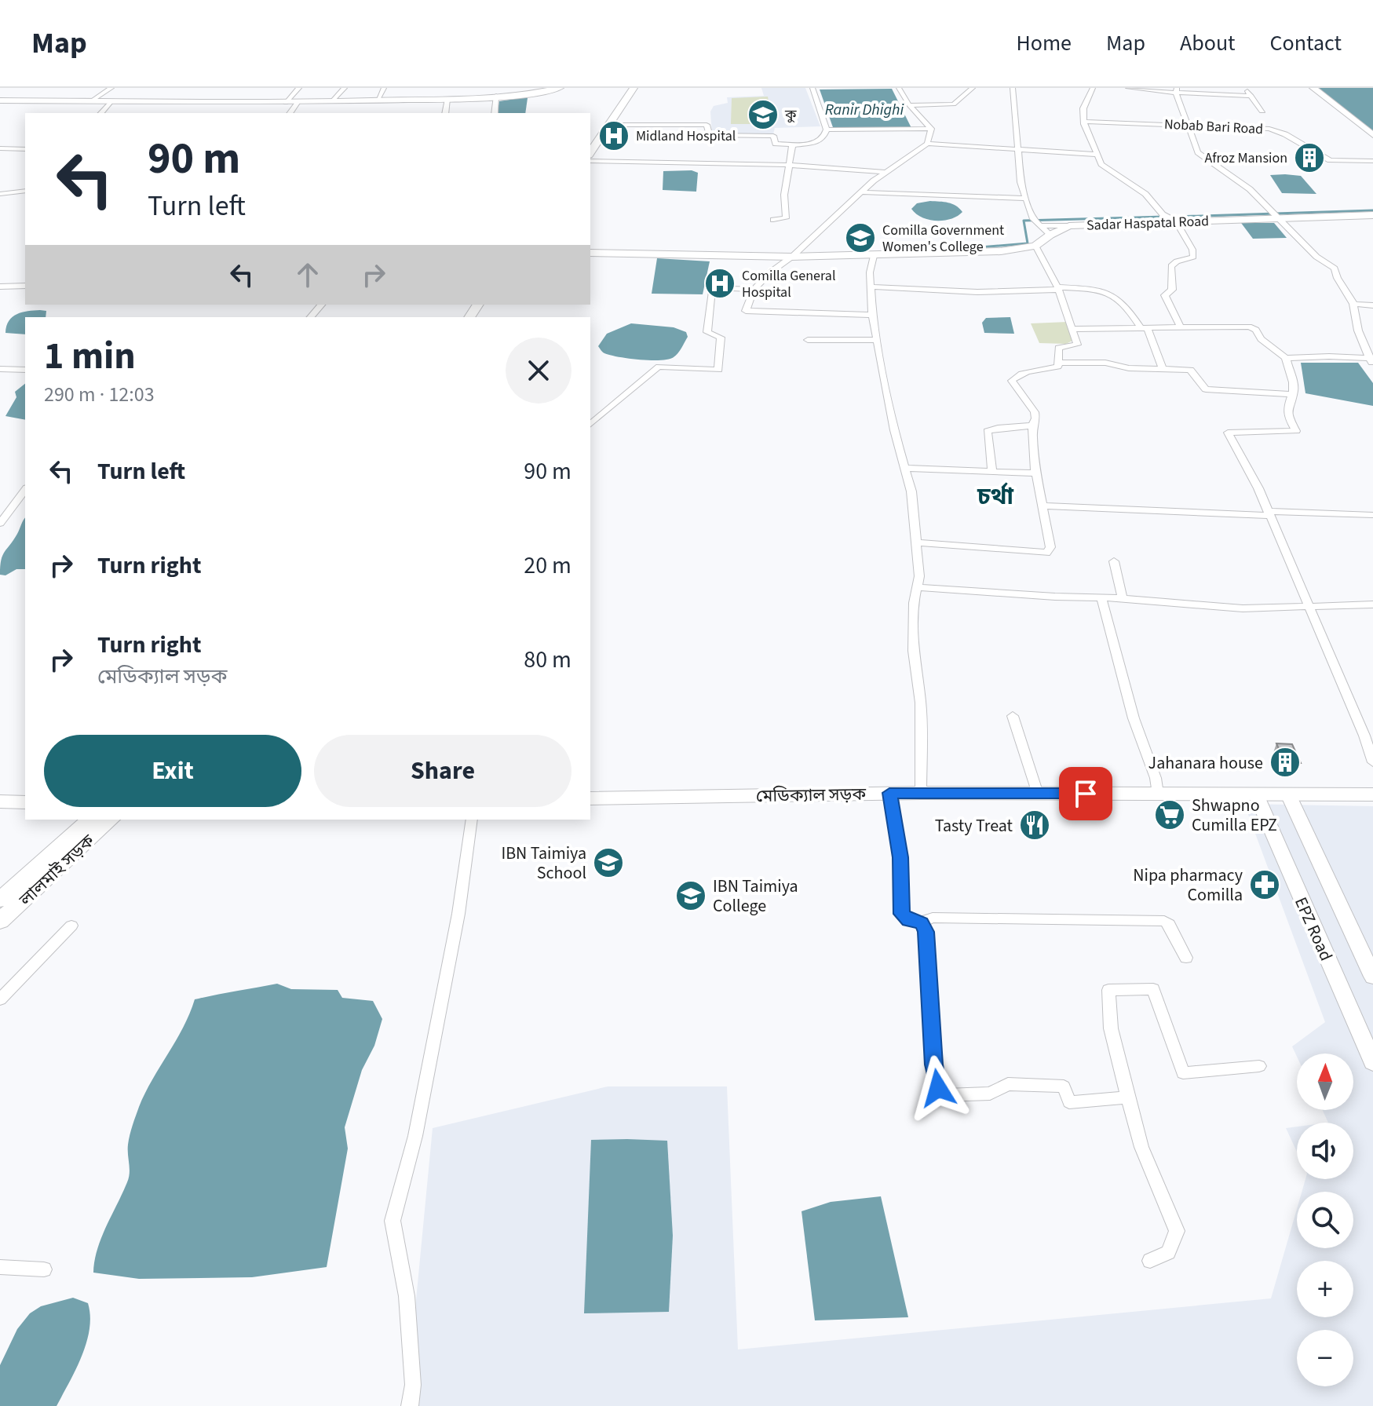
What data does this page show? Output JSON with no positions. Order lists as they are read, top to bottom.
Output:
{
  "streets": {
    "main road": ["মেডিক্যাল সড়ক", "লালমাই সড়ক"],
    "street": ["Nobab Bari Road", "Sadar Haspatal Road", "EPZ Road"]
  },
  "crossings": [
    ["মেডিক্যাল সড়ক", "EPZ Road"]
  ],
  "districts": ["চর্থা"],
  "water": ["Ranir Dhighi"],
  "places": {
    "school or university": [
      "কু",
      "Comilla Government Women's College",
      "IBN Taimiya School",
      "IBN Taimiya College"
    ],
    "hospital": ["Midland Hospital", "Comilla General Hospital"],
    "building": ["Afroz Mansion", "Jahanara house"],
    "supermarket": ["Shwapno Cumilla EPZ"],
    "restaurant": ["Tasty Treat"],
    "pharmacy": ["Nipa pharmacy Comilla"]
  },
  "north": "top",
  "page": {
    "header": "Map",
    "nav": [
      "Home",
      "Map",
      "About",
      "Contact"
    ],
    "turn": ["90 m", "Turn left"],
    "heading": ["1 min", "290 m · 12:03"],
    "list": [
      {
        "name": "Turn left",
        "value": "90 m"
      },
      {
        "name": "Turn right",
        "value": "20 m"
      },
      {
        "name": "Turn right",
        "note": "মেডিক্যাল সড়ক",
        "value": "80 m"
      }
    ],
    "buttons": ["Exit", "Share"],
    "map_buttons": ["+", "−"]
  }
}
